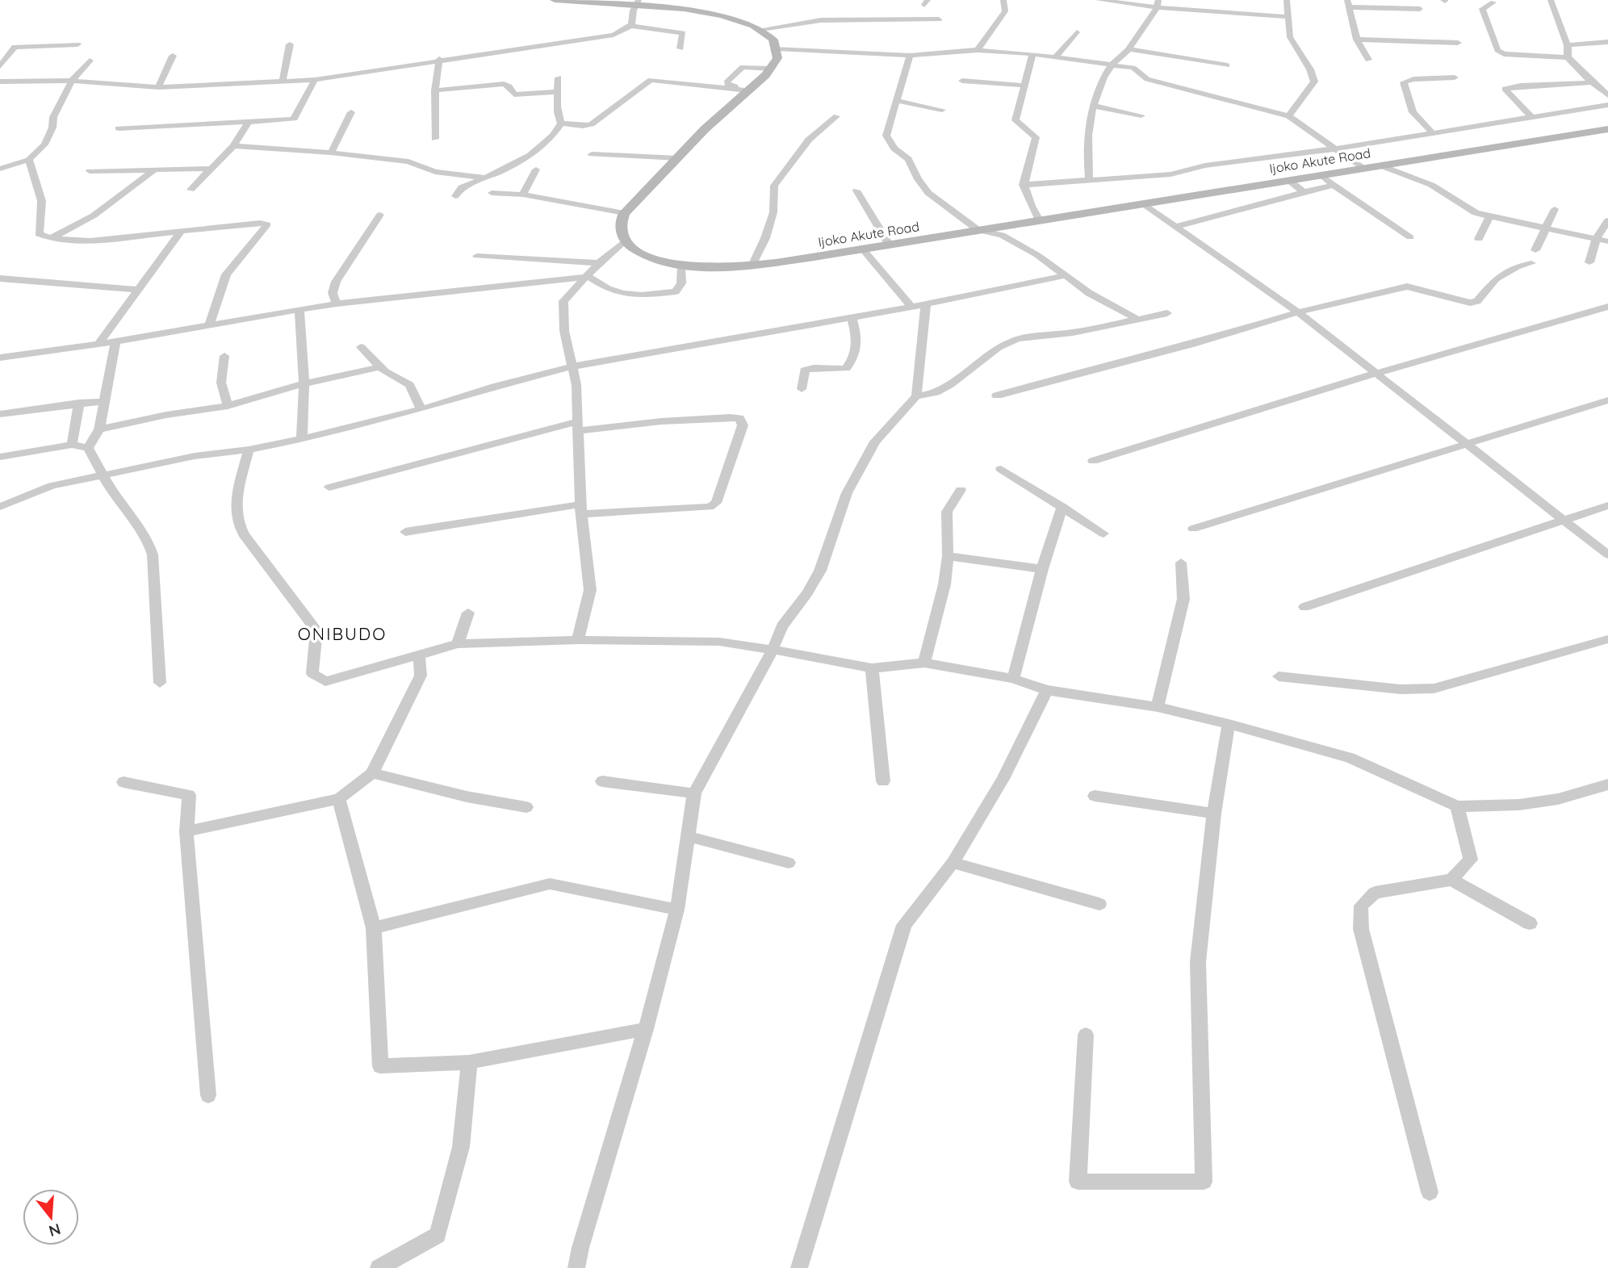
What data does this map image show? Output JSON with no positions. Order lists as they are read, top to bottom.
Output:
{
  "streets": {
    "main road": ["Ijoko Akute Road"]
  },
  "districts": ["ONIBUDO"],
  "north": "bottom"
}
